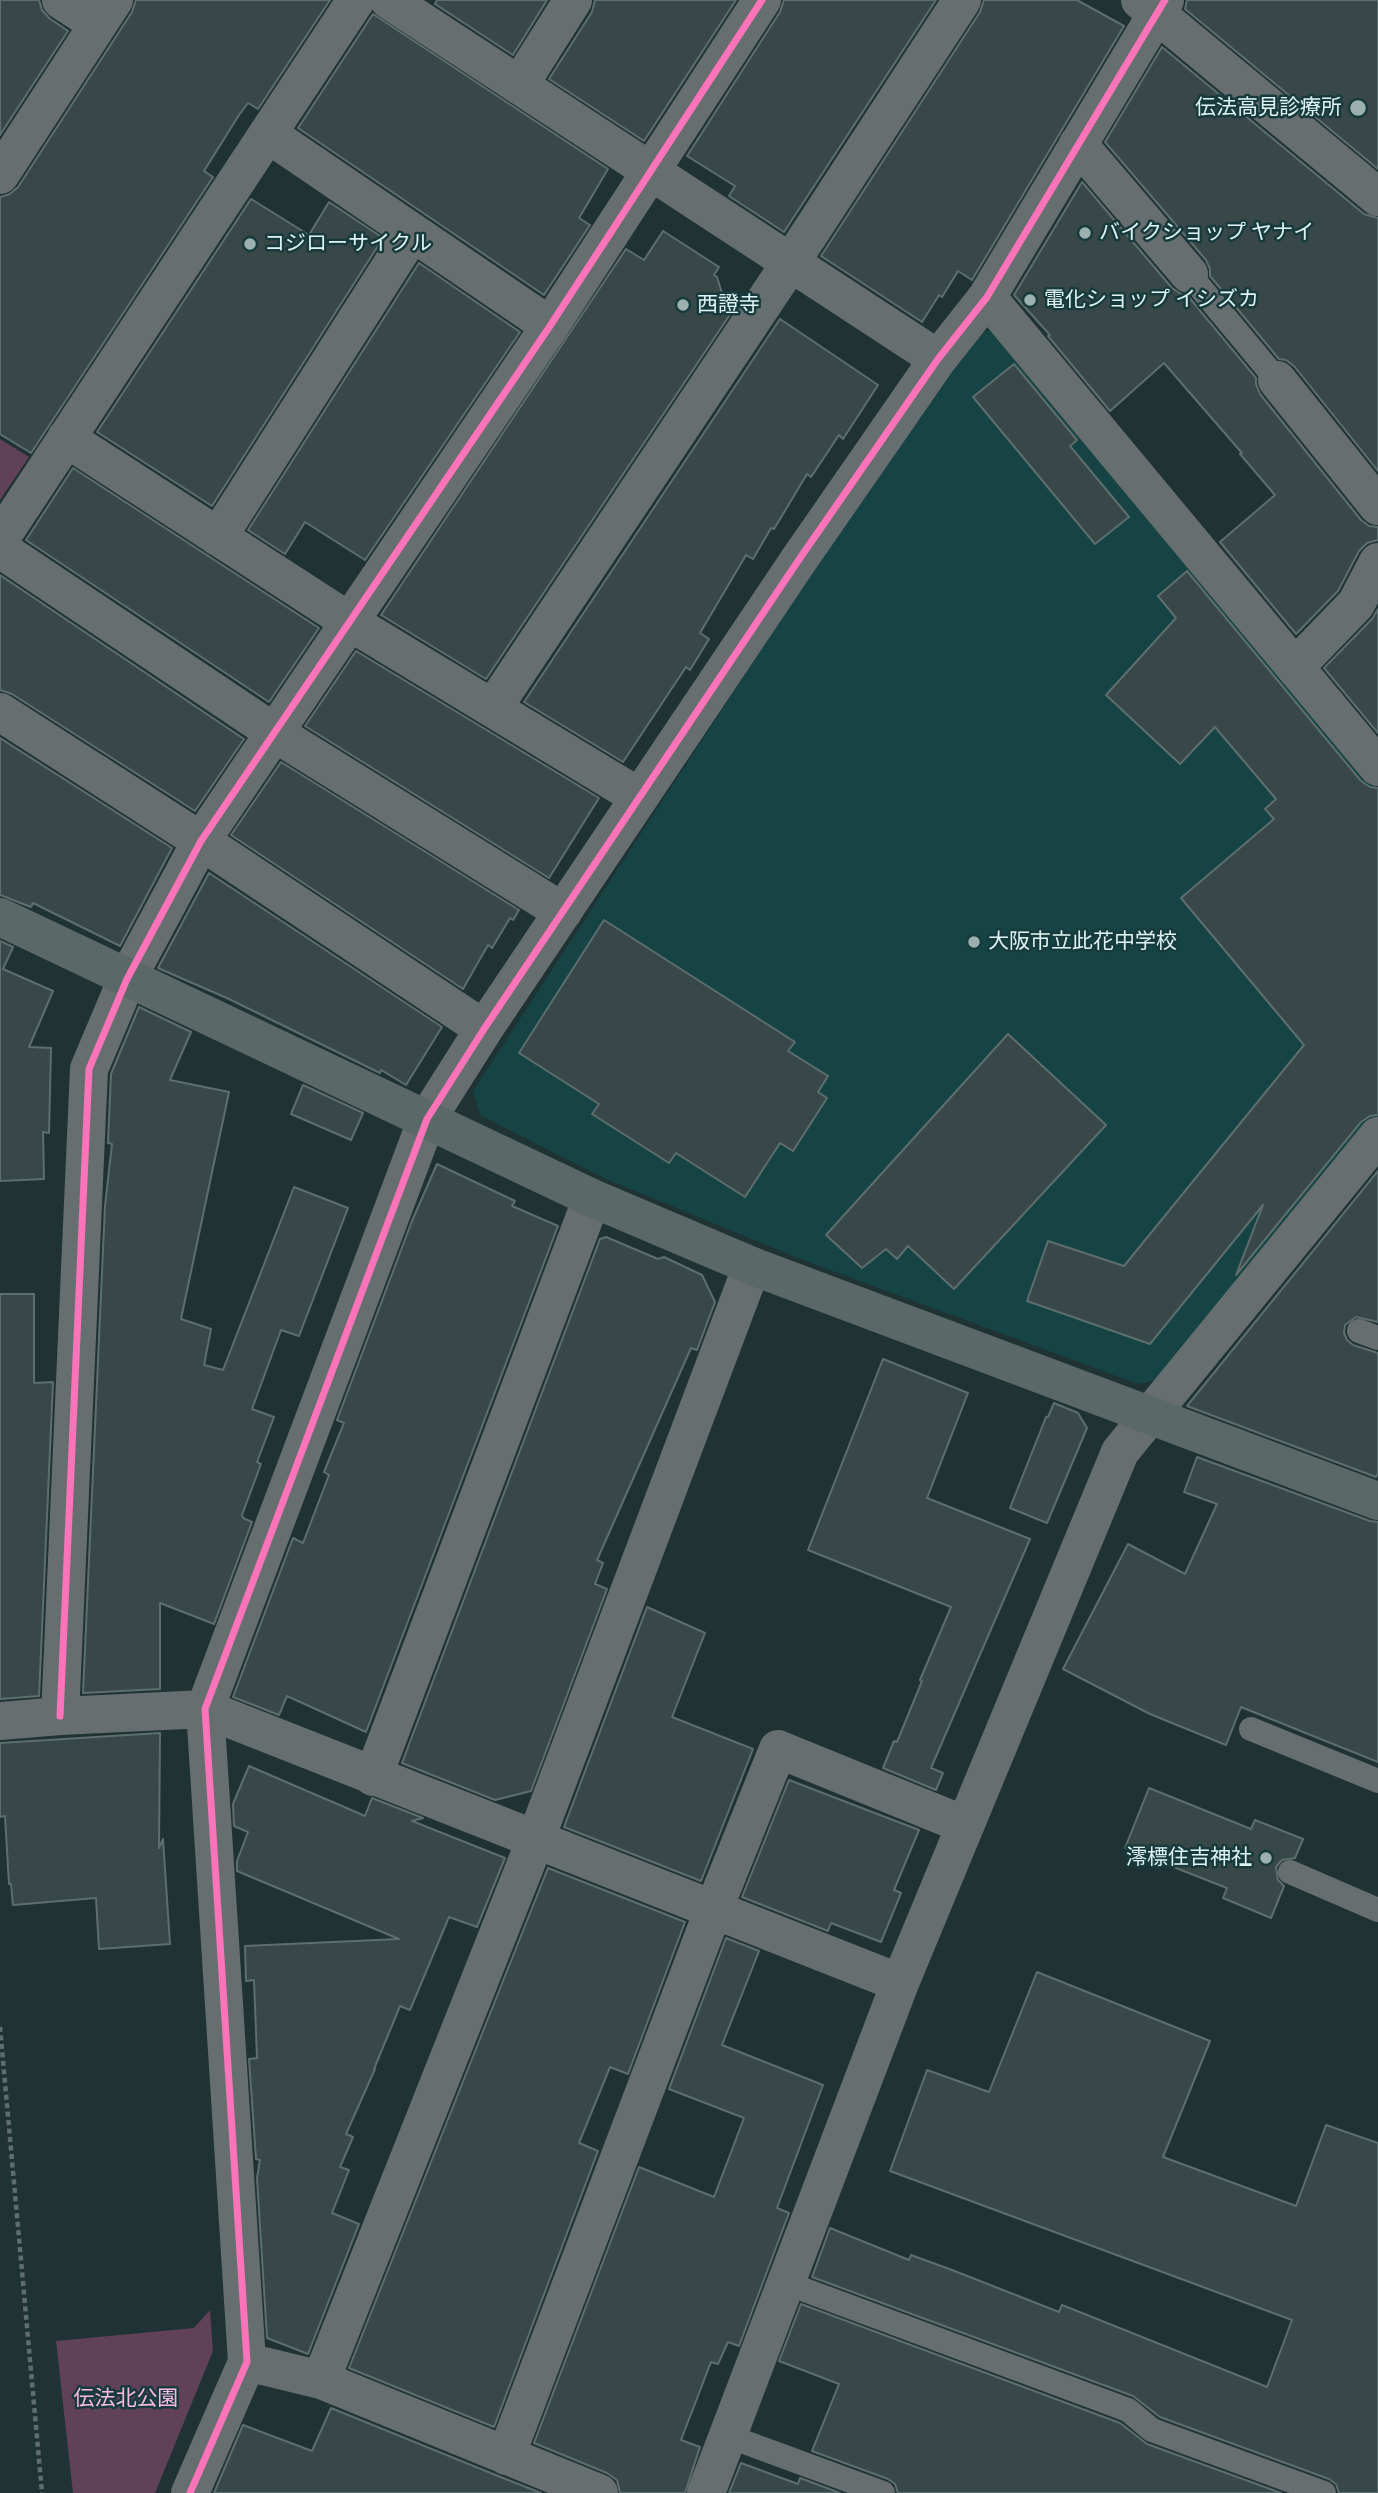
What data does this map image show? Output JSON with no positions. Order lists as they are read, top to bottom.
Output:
{
  "parks": ["伝法北公園"],
  "places": [
    "伝法高見診療所",
    "バイクショップ ヤナイ",
    "コジローサイクル",
    "電化ショップ イシズカ",
    "西證寺",
    "大阪市立此花中学校",
    "澪標住吉神社"
  ]
}
